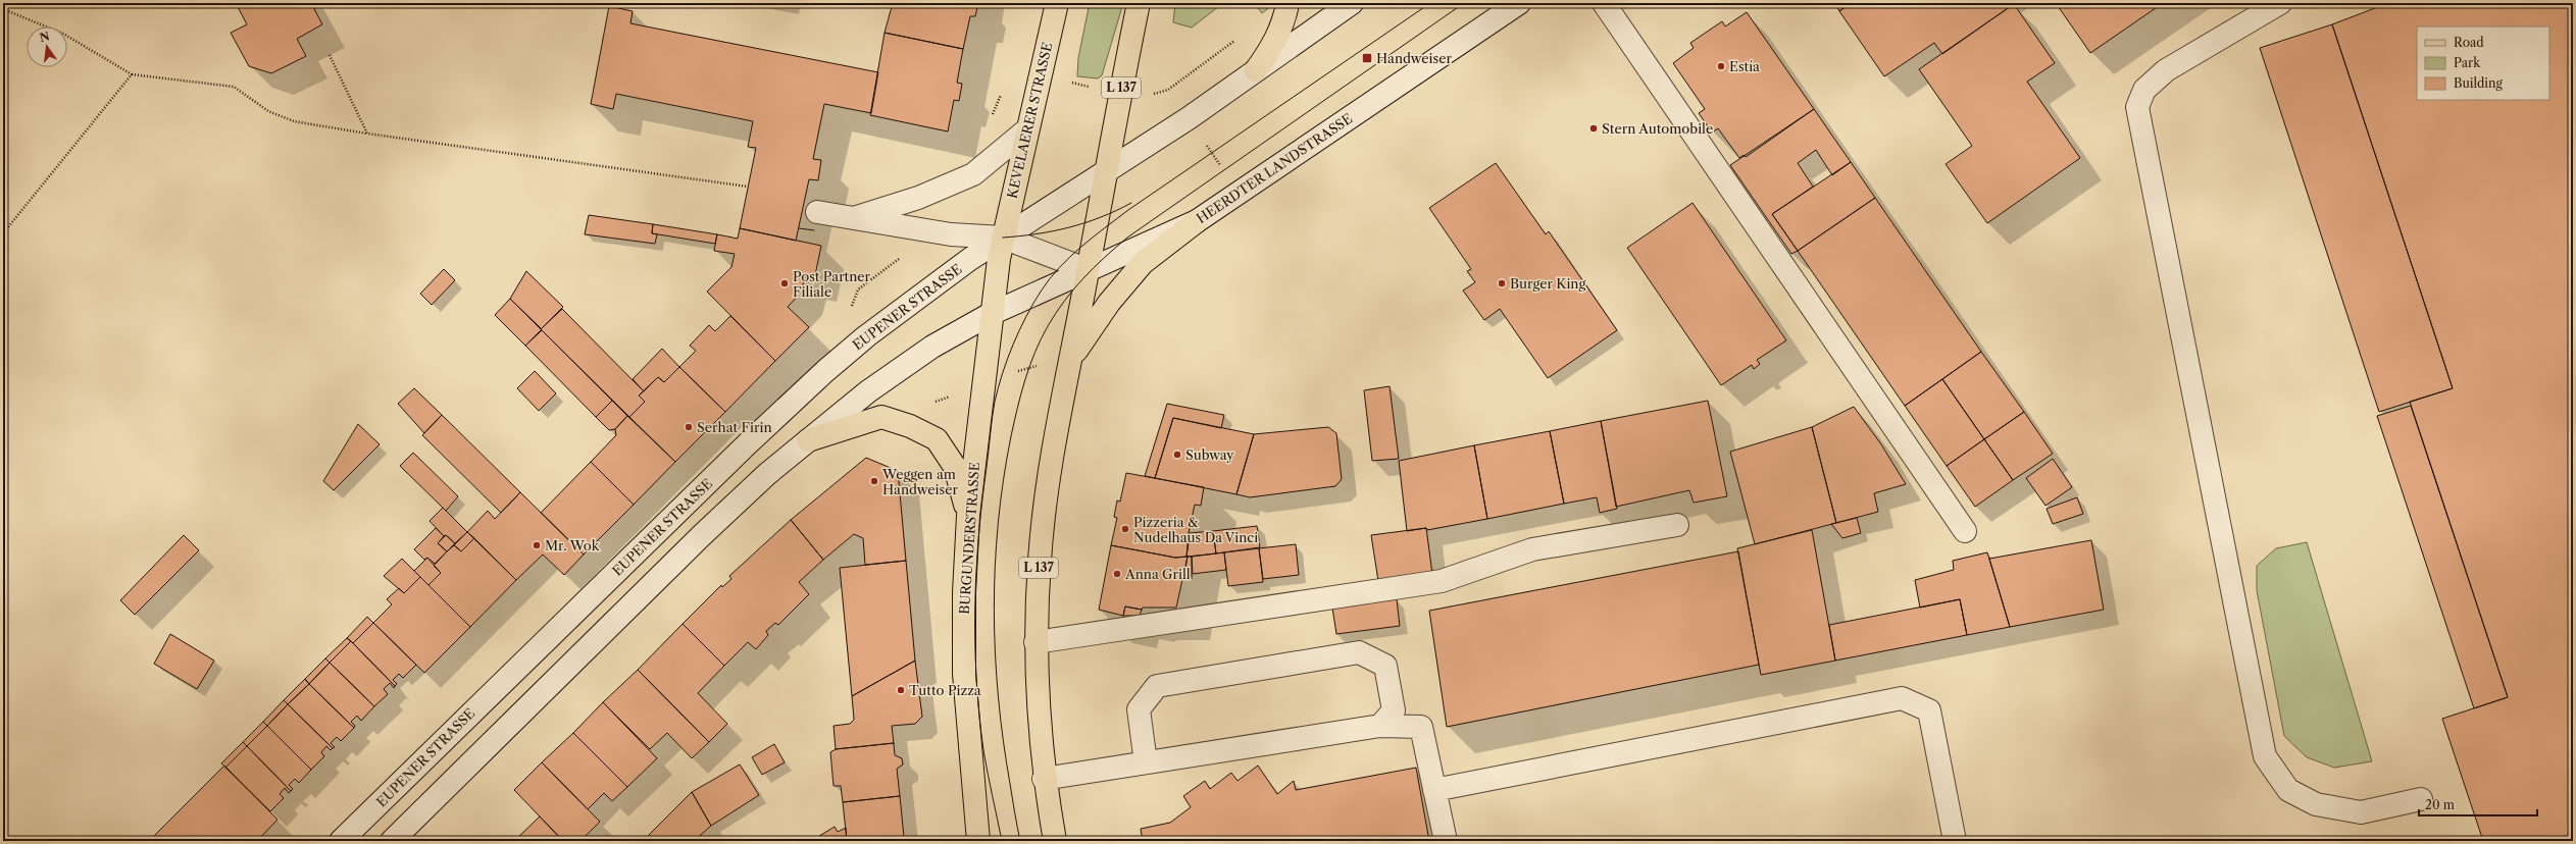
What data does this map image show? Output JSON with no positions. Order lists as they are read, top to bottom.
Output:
{
  "streets": {
    "main road": [
      "L 137",
      "KEVELAERER STRASSE",
      "HEERDTER LANDSTRASSE",
      "EUPENER STRASSE",
      "BURGUNDERSTRASSE"
    ]
  },
  "crossings": [
    ["L 137", "HEERDTER LANDSTRASSE"],
    ["KEVELAERER STRASSE", "EUPENER STRASSE"],
    ["KEVELAERER STRASSE", "BURGUNDERSTRASSE"],
    ["HEERDTER LANDSTRASSE", "BURGUNDERSTRASSE"],
    ["EUPENER STRASSE", "BURGUNDERSTRASSE"]
  ],
  "places": {
    "transit": ["Handweiser"],
    "other": [
      "Estía",
      "Stern Automobile",
      "Post Partner Filiale",
      "Burger King",
      "Serhat Firin",
      "Subway",
      "Weggen am Handweiser",
      "Pizzeria & Nudelhaus Da Vinci",
      "Mr. Wok",
      "Anna Grill",
      "Tutto Pizza"
    ]
  },
  "legend": ["Road", "Park", "Building"],
  "scale_bar": "20 m",
  "north": "top"
}
